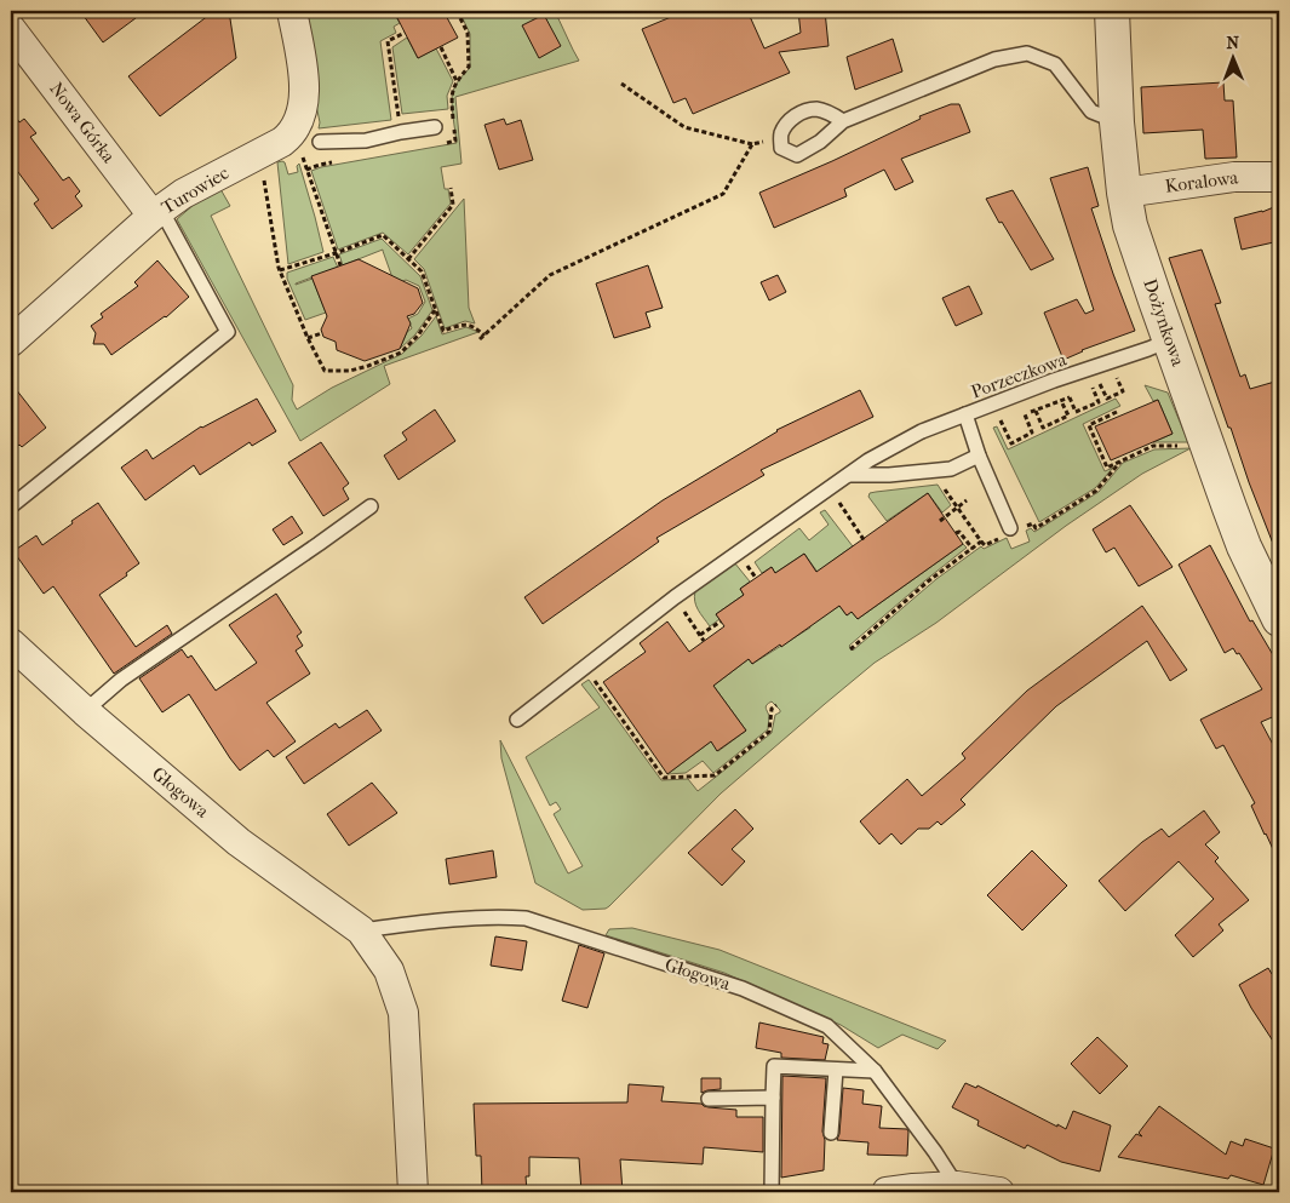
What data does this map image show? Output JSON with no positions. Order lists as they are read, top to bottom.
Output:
{
  "streets": {
    "street": [
      "Nowa Górka",
      "Koralowa",
      "Turowiec",
      "Dożynkowa",
      "Głogowa"
    ],
    "lane": ["Porzeczkowa"]
  },
  "crossings": [
    ["Nowa Górka", "Turowiec"],
    ["Koralowa", "Dożynkowa"],
    ["Dożynkowa", "Porzeczkowa"]
  ],
  "north": "top"
}
